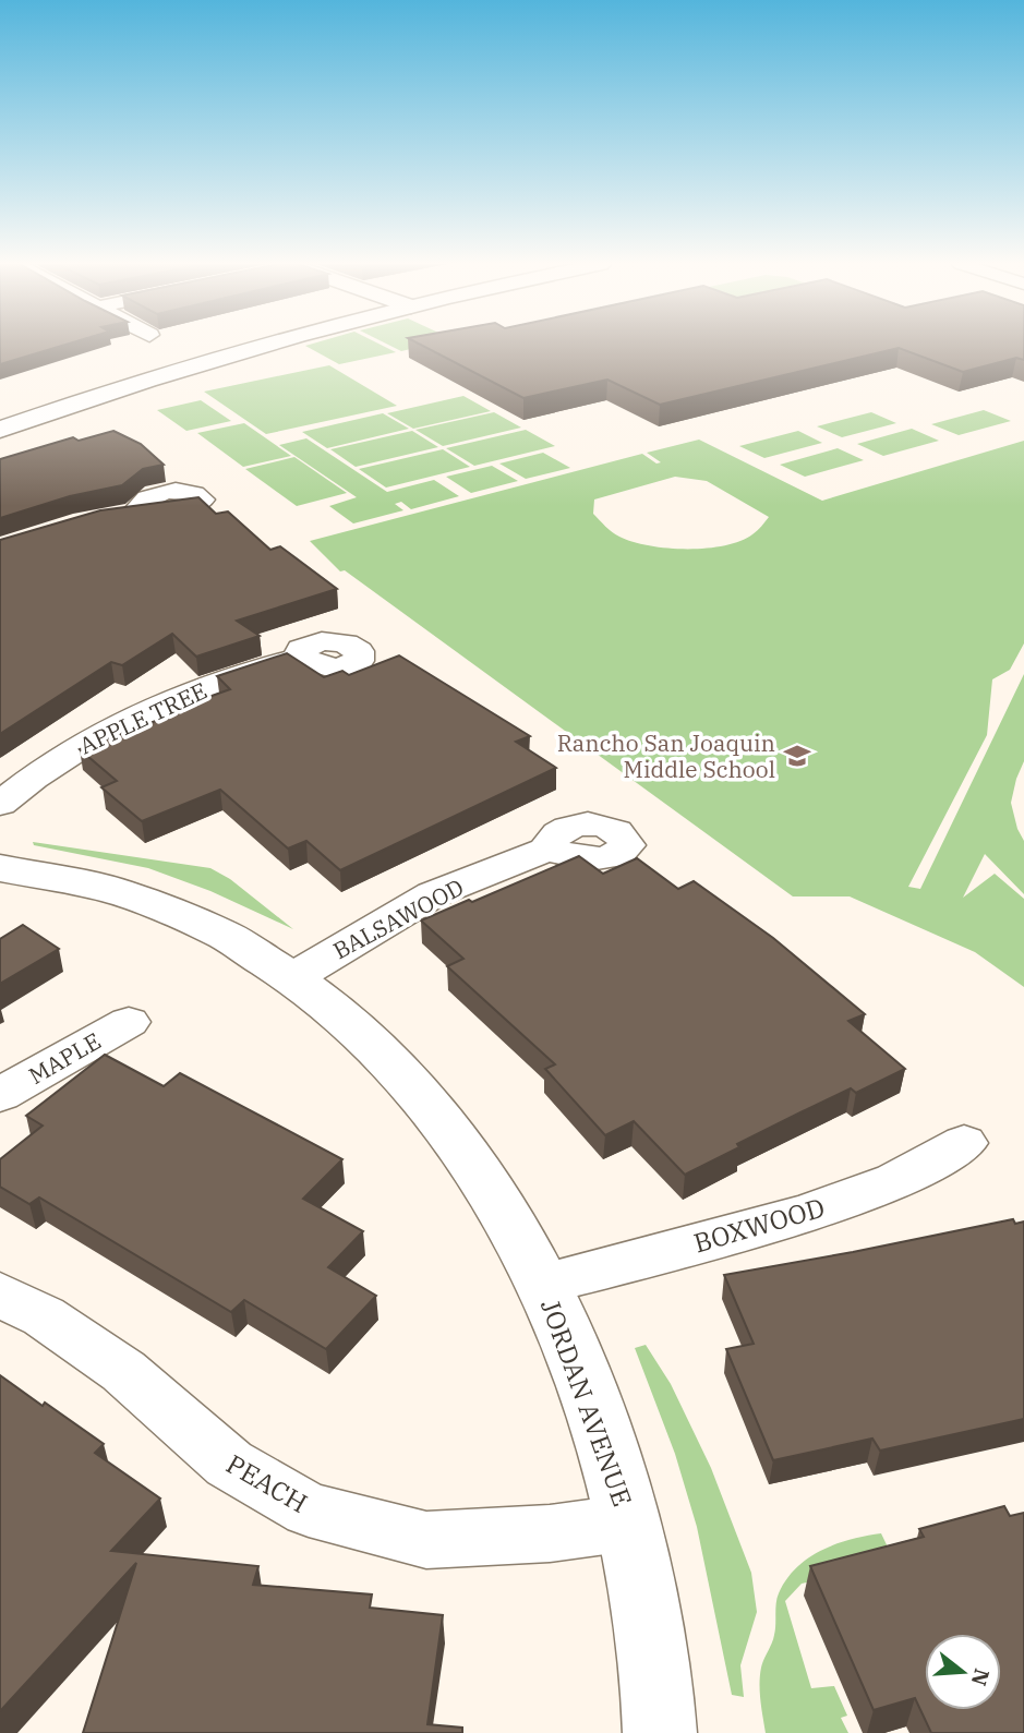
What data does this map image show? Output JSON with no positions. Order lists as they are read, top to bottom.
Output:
{
  "streets": {
    "main road": ["JORDAN AVENUE"],
    "street": [
      "APPLE TREE",
      "BALSAWOOD",
      "MAPLE",
      "BOXWOOD",
      "PEACH"
    ]
  },
  "crossings": [
    ["BALSAWOOD", "JORDAN AVENUE"],
    ["BOXWOOD", "JORDAN AVENUE"],
    ["JORDAN AVENUE", "PEACH"]
  ],
  "places": {
    "school or university": ["Rancho San Joaquin Middle School"]
  },
  "north": "right"
}
